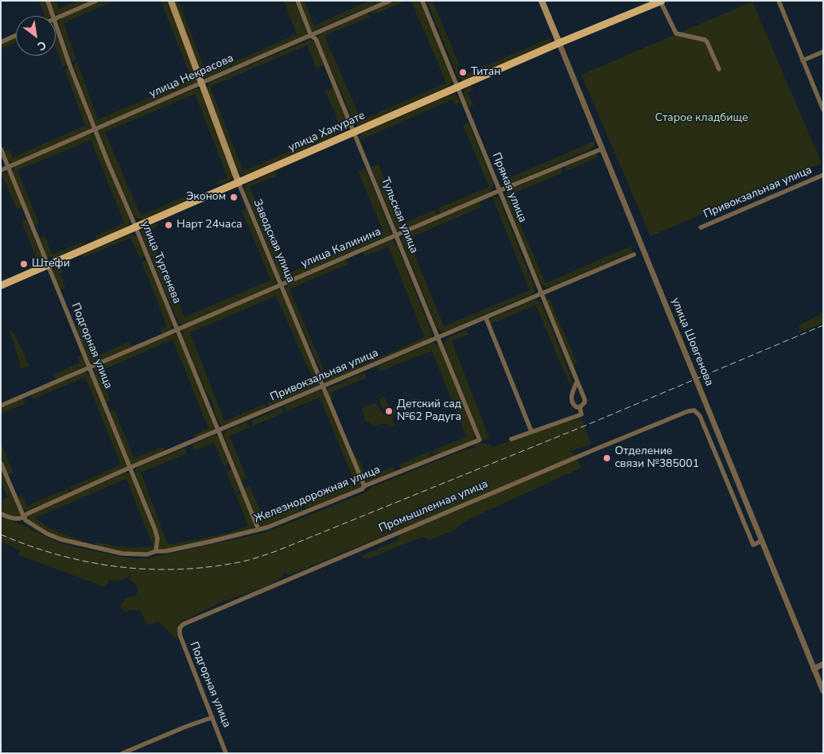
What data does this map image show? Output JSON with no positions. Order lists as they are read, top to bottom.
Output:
{
  "streets": {
    "main road": ["улица Хакурате", "Заводская улица", "улица Шовгенова"],
    "street": [
      "улица Некрасова",
      "Прямая улица",
      "Привокзальная улица",
      "Тульская улица",
      "улица Калинина",
      "улица Тургенева",
      "Подгорная улица",
      "Железнодорожная улица",
      "Промышленная улица"
    ]
  },
  "crossings": [
    ["улица Некрасова", "Тульская улица"],
    ["улица Некрасова", "Заводская улица"],
    ["улица Некрасова", "улица Тургенева"],
    ["улица Некрасова", "Подгорная улица"],
    ["улица Хакурате", "Прямая улица"],
    ["улица Хакурате", "Тульская улица"],
    ["улица Хакурате", "Заводская улица"],
    ["улица Хакурате", "улица Тургенева"],
    ["улица Хакурате", "улица Шовгенова"],
    ["улица Хакурате", "Подгорная улица"],
    ["Прямая улица", "Привокзальная улица"],
    ["Прямая улица", "улица Калинина"],
    ["Привокзальная улица", "Тульская улица"],
    ["Привокзальная улица", "Заводская улица"],
    ["Привокзальная улица", "улица Тургенева"],
    ["Привокзальная улица", "Подгорная улица"],
    ["Привокзальная улица", "Железнодорожная улица"],
    ["Тульская улица", "улица Калинина"],
    ["Тульская улица", "Железнодорожная улица"],
    ["Заводская улица", "улица Калинина"],
    ["Заводская улица", "Железнодорожная улица"],
    ["улица Калинина", "улица Тургенева"],
    ["улица Калинина", "улица Шовгенова"],
    ["улица Калинина", "Подгорная улица"],
    ["улица Тургенева", "Железнодорожная улица"],
    ["улица Шовгенова", "Промышленная улица"],
    ["Подгорная улица", "Железнодорожная улица"],
    ["Подгорная улица", "Промышленная улица"]
  ],
  "parks": ["Старое кладбище"],
  "places": [
    "Титан",
    "Эконом",
    "Нарт 24часа",
    "Штефи",
    "Детский сад №62 Радуга",
    "Отделение связи №385001"
  ],
  "north": "bottom right"
}
